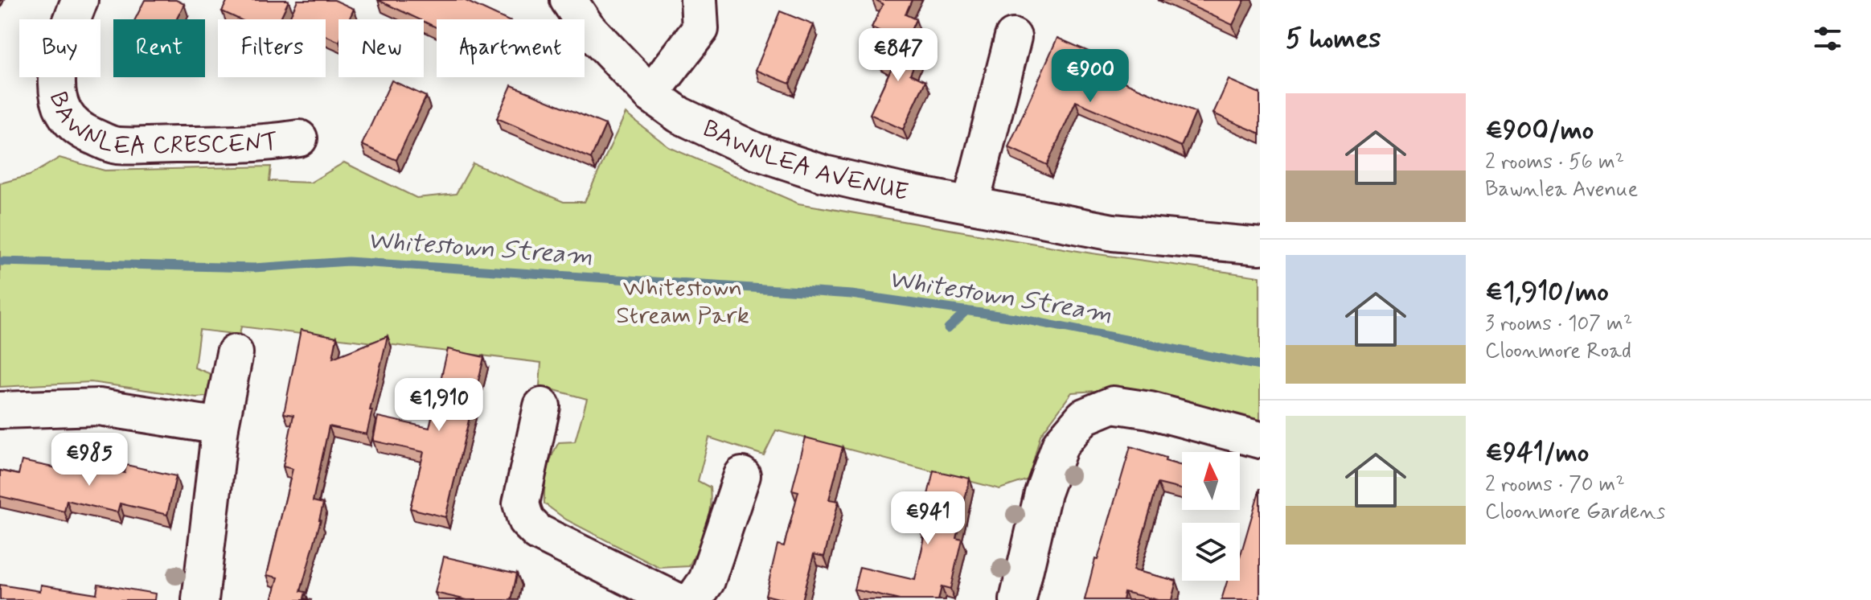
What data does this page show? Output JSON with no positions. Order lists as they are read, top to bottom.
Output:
{
  "streets": {
    "street": ["BAWNLEA CRESCENT", "BAWNLEA AVENUE"]
  },
  "water": ["Whitestown Stream"],
  "parks": ["Whitestown Stream Park"],
  "north": "top",
  "page": {
    "heading": "5 homes",
    "chip": [
      "Buy",
      "Rent",
      "Filters",
      "New",
      "Apartment"
    ],
    "price": [
      "€847",
      "€900",
      "€1,910",
      "€985",
      "€941"
    ],
    "list": [
      {
        "name": "€900/mo",
        "note": "2 rooms · 56 m² · Bawnlea Avenue"
      },
      {
        "name": "€1,910/mo",
        "note": "3 rooms · 107 m² · Cloonmore Road"
      },
      {
        "name": "€941/mo",
        "note": "2 rooms · 70 m² · Cloonmore Gardens"
      }
    ]
  }
}
